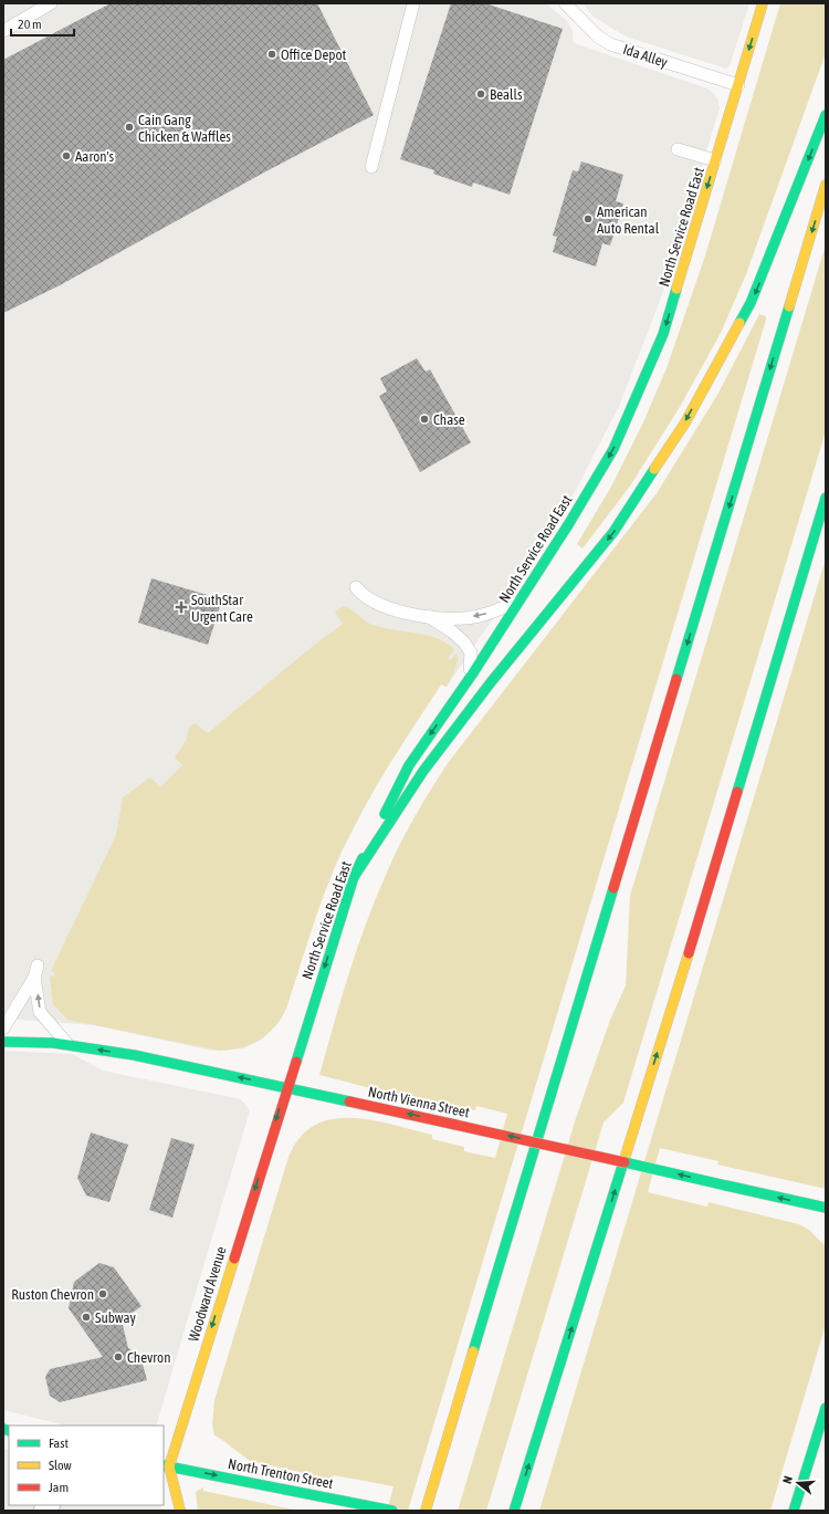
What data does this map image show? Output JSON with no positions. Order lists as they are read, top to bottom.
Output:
{
  "streets": {
    "main road": [
      "North Service Road East",
      "North Vienna Street",
      "Woodward Avenue",
      "North Trenton Street"
    ],
    "lane": ["Ida Alley"]
  },
  "crossings": [
    ["Ida Alley", "North Service Road East"],
    ["North Service Road East", "North Vienna Street"],
    ["North Service Road East", "Woodward Avenue"],
    ["North Vienna Street", "Woodward Avenue"],
    ["Woodward Avenue", "North Trenton Street"]
  ],
  "one_way": ["North Vienna Street", "Woodward Avenue", "North Trenton Street"],
  "places": {
    "other": [
      "Office Depot",
      "Bealls",
      "Cain Gang Chicken & Waffles",
      "Aaron's",
      "American Auto Rental",
      "Chase",
      "Ruston Chevron",
      "Subway",
      "Chevron"
    ],
    "health": ["SouthStar Urgent Care"]
  },
  "legend": ["Fast", "Slow", "Jam"],
  "scale_bar": "20 m",
  "north": "left"
}
